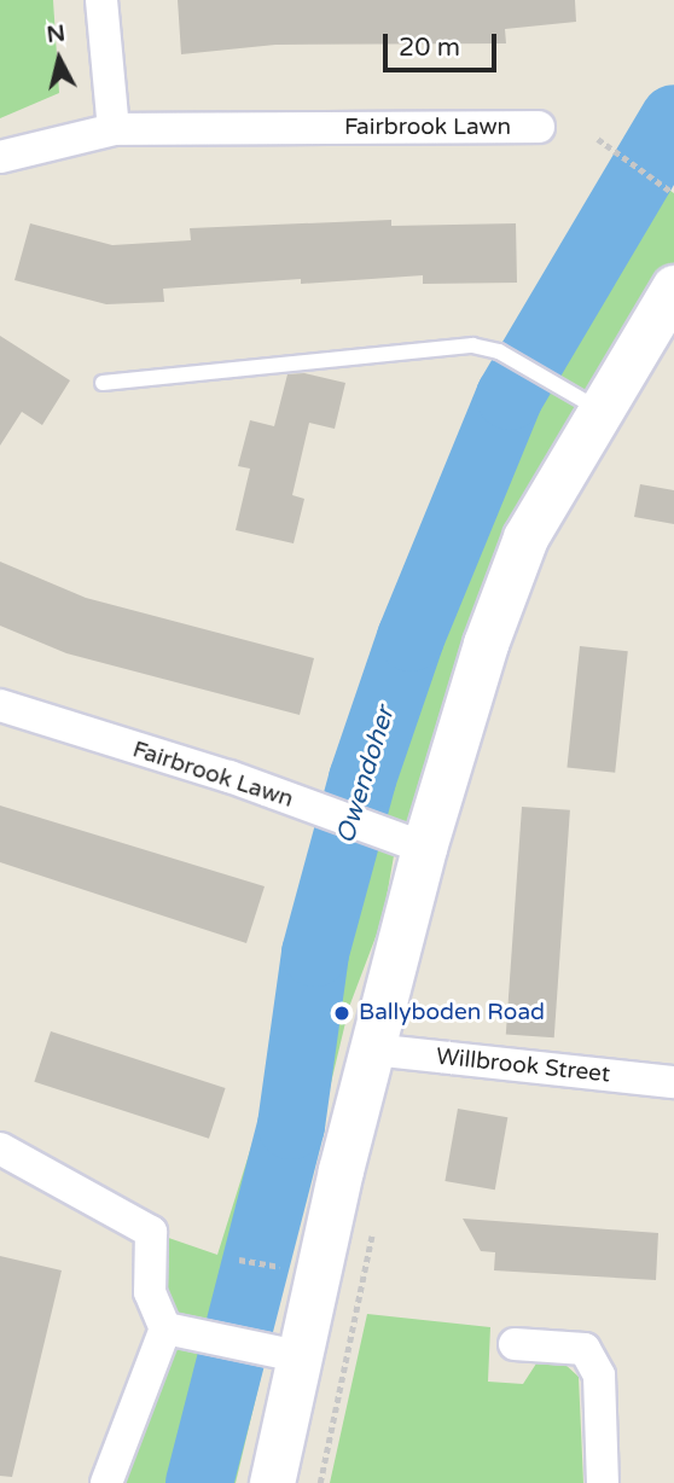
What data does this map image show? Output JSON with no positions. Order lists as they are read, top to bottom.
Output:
{
  "streets": {
    "street": ["Fairbrook Lawn", "Willbrook Street"]
  },
  "water": ["Owendoher"],
  "places": ["Ballyboden Road"],
  "scale_bar": "20 m",
  "north": "top"
}
